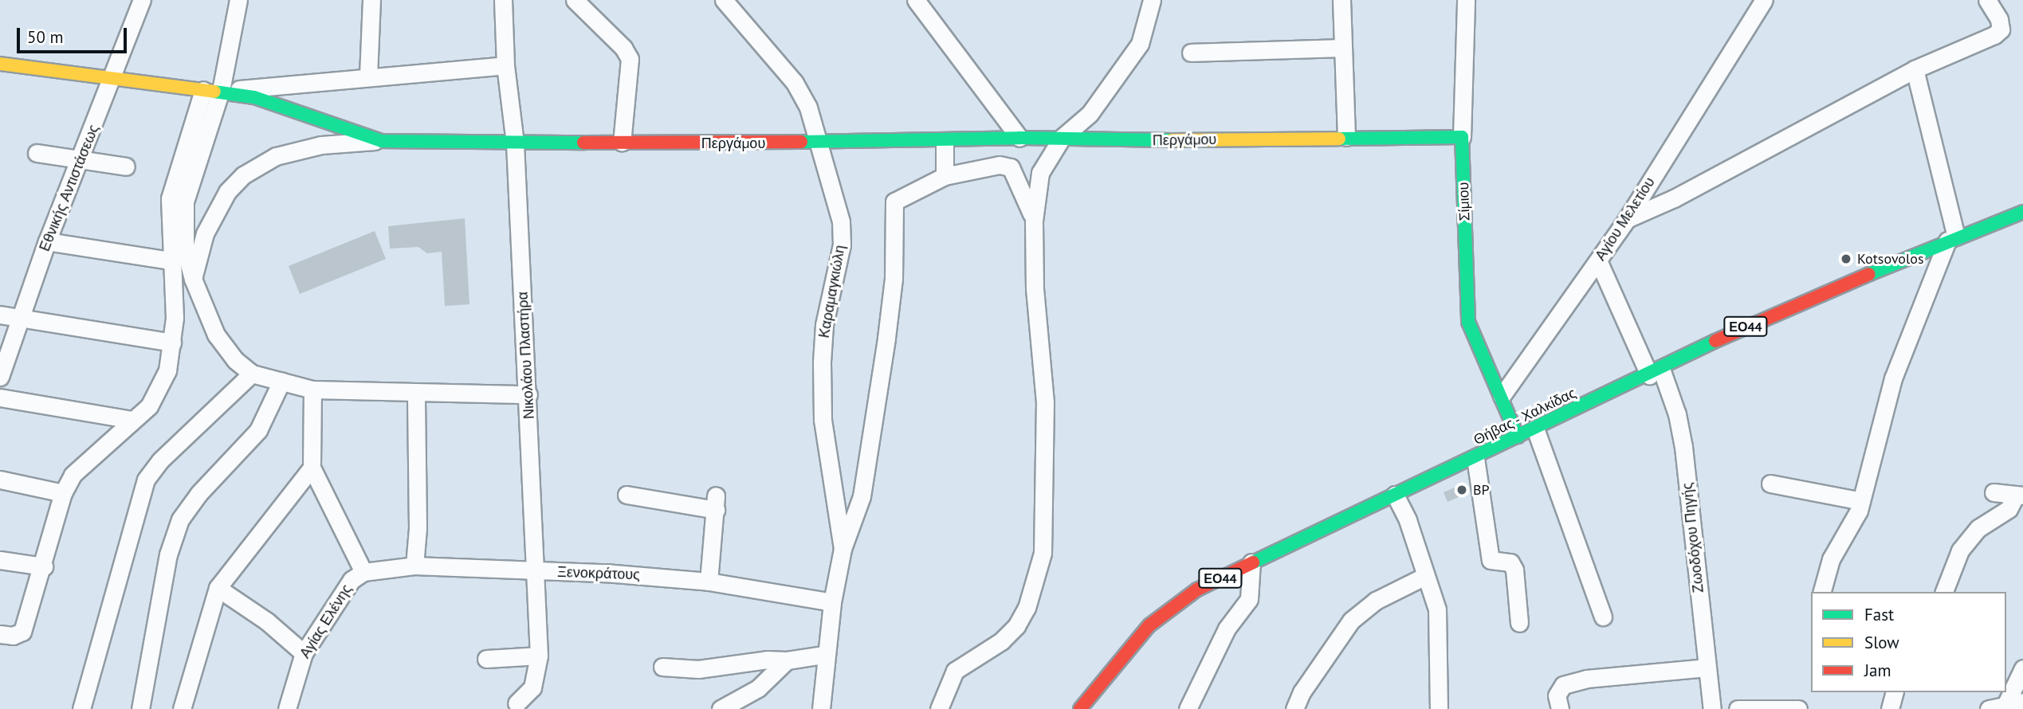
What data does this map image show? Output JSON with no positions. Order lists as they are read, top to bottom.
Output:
{
  "streets": {
    "street": [
      "Περγάμου",
      "Εθνικής Αντιστάσεως",
      "Σίμιου",
      "Αγίου Μελετίου",
      "Καραμαγκιώλη",
      "ΕΟ44",
      "Νικολάου Πλαστήρα",
      "Θήβας - Χαλκίδας",
      "Ζωοδόχου Πηγής",
      "Ξενοκράτους",
      "Αγίας Ελένης"
    ]
  },
  "crossings": [
    ["Περγάμου", "Σίμιου"],
    ["Περγάμου", "Καραμαγκιώλη"],
    ["Περγάμου", "Νικολάου Πλαστήρα"],
    ["Σίμιου", "Αγίου Μελετίου"],
    ["Αγίου Μελετίου", "Ζωοδόχου Πηγής"],
    ["Νικολάου Πλαστήρα", "Ξενοκράτους"],
    ["Θήβας - Χαλκίδας", "Ζωοδόχου Πηγής"],
    ["Ξενοκράτους", "Αγίας Ελένης"]
  ],
  "places": ["Kotsovolos", "BP"],
  "legend": ["Fast", "Slow", "Jam"],
  "scale_bar": "50 m"
}
